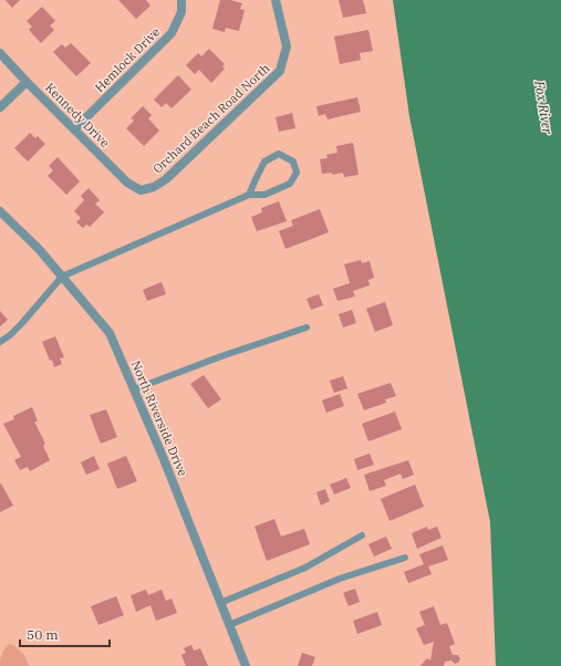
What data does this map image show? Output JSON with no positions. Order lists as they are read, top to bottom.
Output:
{
  "streets": {
    "street": [
      "Hemlock Drive",
      "Kennedy Drive",
      "Orchard Beach Road North",
      "North Riverside Drive"
    ]
  },
  "crossings": [
    ["Hemlock Drive", "Kennedy Drive"],
    ["Kennedy Drive", "Orchard Beach Road North"]
  ],
  "water": ["Fox River"],
  "scale_bar": "50 m"
}
